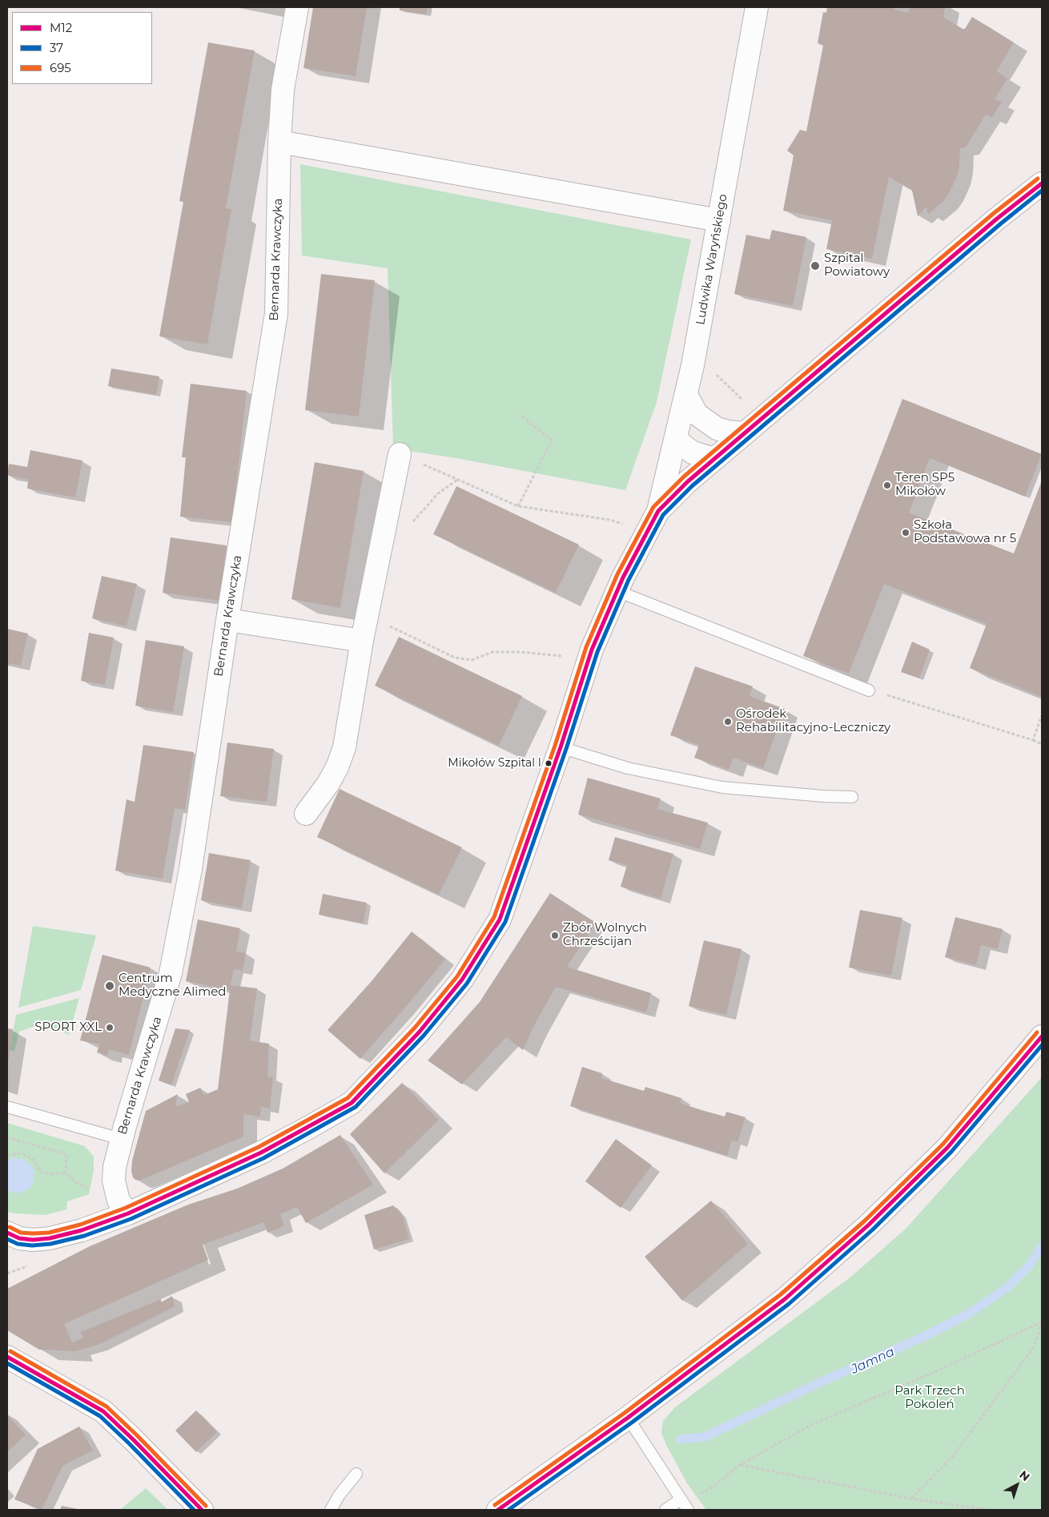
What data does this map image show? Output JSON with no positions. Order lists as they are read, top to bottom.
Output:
{
  "streets": {
    "street": ["Bernarda Krawczyka", "Ludwika Waryńskiego"]
  },
  "water": ["Jamna"],
  "parks": ["Park Trzech Pokoleń"],
  "places": [
    "Szpital Powiatowy",
    "Teren SP5 Mikołów",
    "Szkoła Podstawowa nr 5",
    "Ośrodek Rehabilitacyjno-Leczniczy",
    "Mikołów Szpital I",
    "Zbór Wolnych Chrześcijan",
    "Centrum Medyczne Alimed",
    "SPORT XXL"
  ],
  "lines": ["transit line 695", "transit line M12", "transit line 37"],
  "legend": ["M12", "37", "695"],
  "north": "top right"
}
